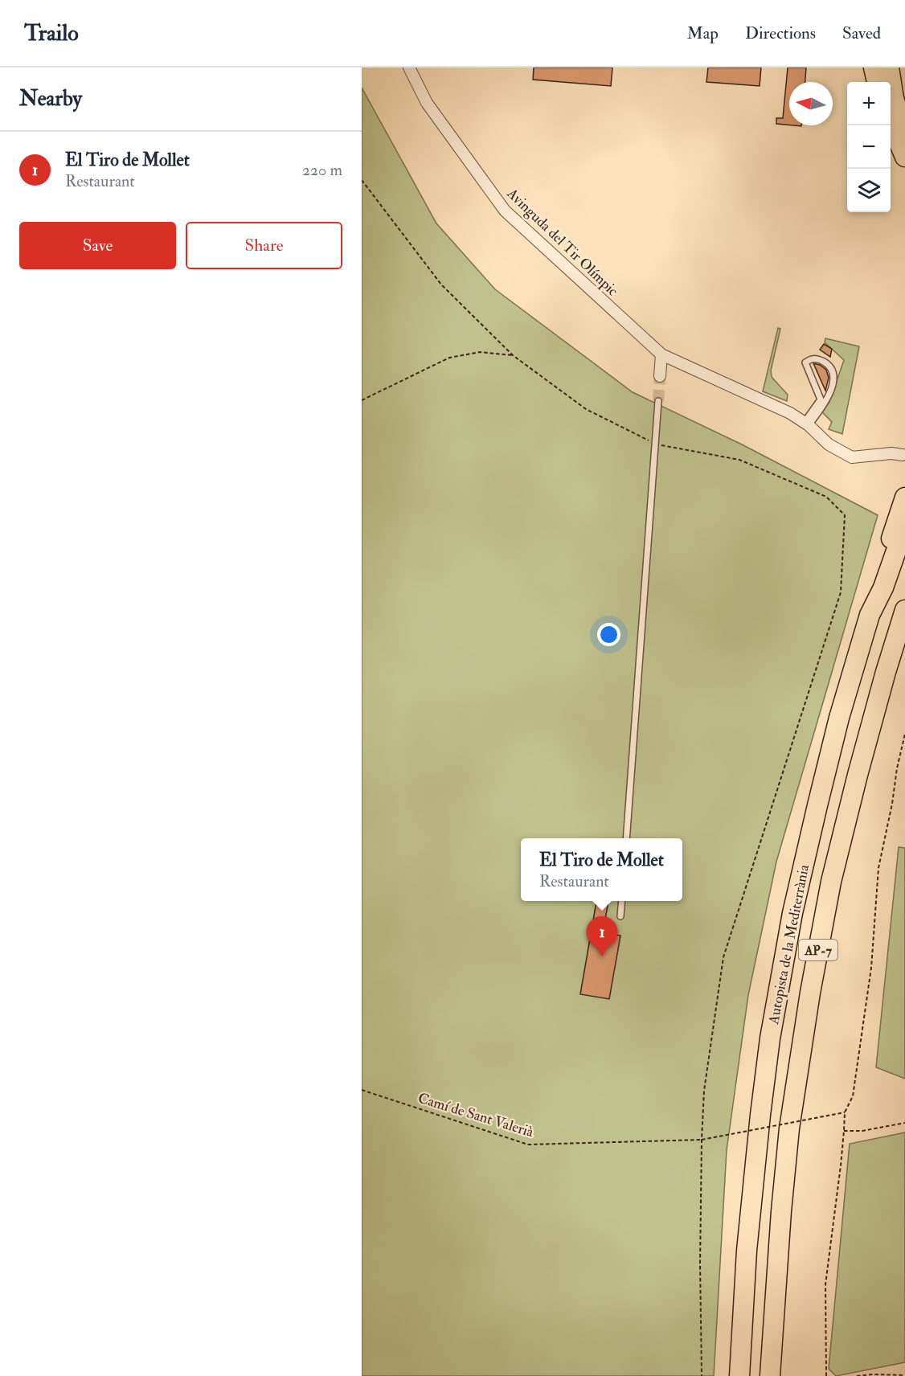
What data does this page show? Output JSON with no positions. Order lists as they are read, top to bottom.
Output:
{
  "streets": {
    "highway": ["Autopista de la Mediterrània", "AP-7"],
    "street": ["Avinguda del Tir Olímpic"],
    "path": ["Camí de Sant Valerià"]
  },
  "north": "left",
  "page": {
    "header": "Trailo",
    "nav": ["Map", "Directions", "Saved"],
    "heading": "Nearby",
    "map_buttons": ["+", "−"],
    "list": [
      {
        "mark": "1",
        "name": "El Tiro de Mollet",
        "note": "Restaurant",
        "value": "220 m"
      }
    ],
    "buttons": ["Save", "Share"],
    "popup": ["El Tiro de Mollet", "Restaurant"],
    "pins": "1"
  }
}
